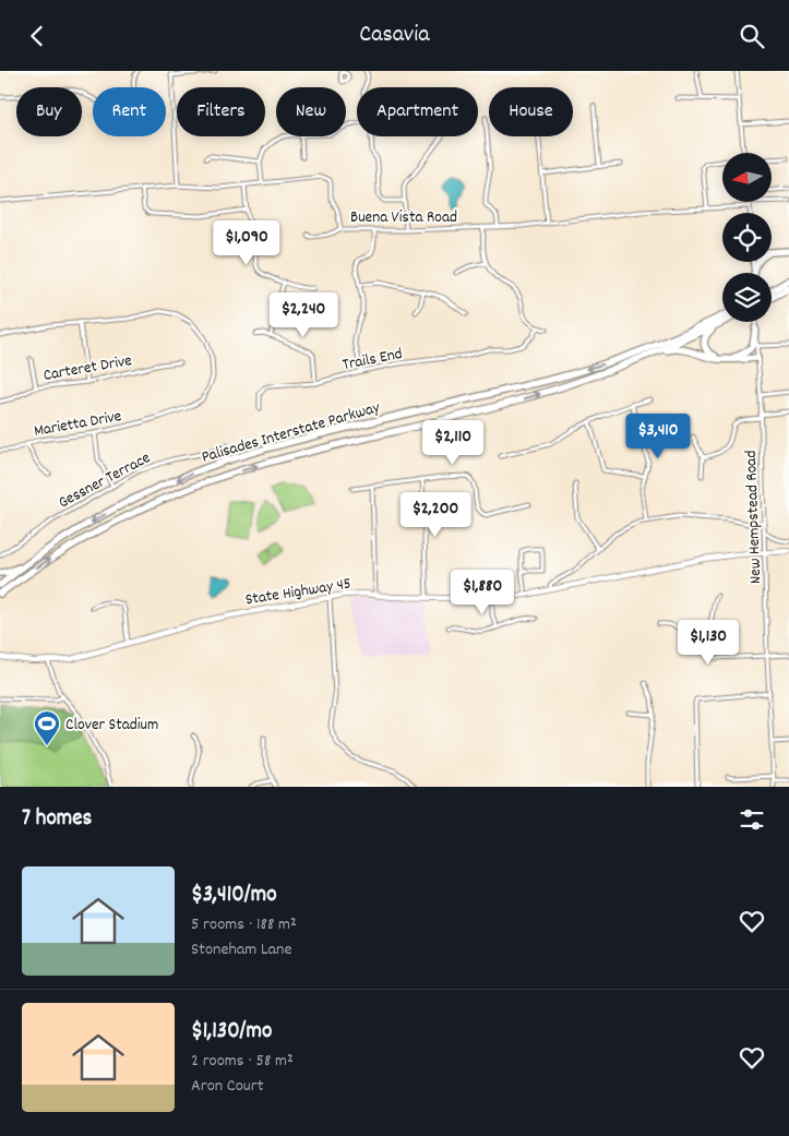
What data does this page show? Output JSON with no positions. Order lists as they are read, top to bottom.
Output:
{
  "streets": {
    "highway": ["Palisades Interstate Parkway"],
    "main road": ["State Highway 45"],
    "street": [
      "Buena Vista Road",
      "Trails End",
      "Carteret Drive",
      "Marietta Drive",
      "Gessner Terrace",
      "New Hempstead Road"
    ]
  },
  "crossings": [
    ["New Hempstead Road", "State Highway 45"]
  ],
  "places": {
    "sports": ["Clover Stadium"]
  },
  "north": "left",
  "page": {
    "header": "Casavia",
    "chip": [
      "Buy",
      "Rent",
      "Filters",
      "New",
      "Apartment",
      "House"
    ],
    "price": [
      "$1,090",
      "$2,240",
      "$3,410",
      "$2,110",
      "$2,200",
      "$1,880",
      "$1,130"
    ],
    "heading": "7 homes",
    "list": [
      {
        "name": "$3,410/mo",
        "note": "5 rooms · 188 m² · Stoneham Lane"
      },
      {
        "name": "$1,130/mo",
        "note": "2 rooms · 58 m² · Aron Court"
      }
    ]
  }
}
